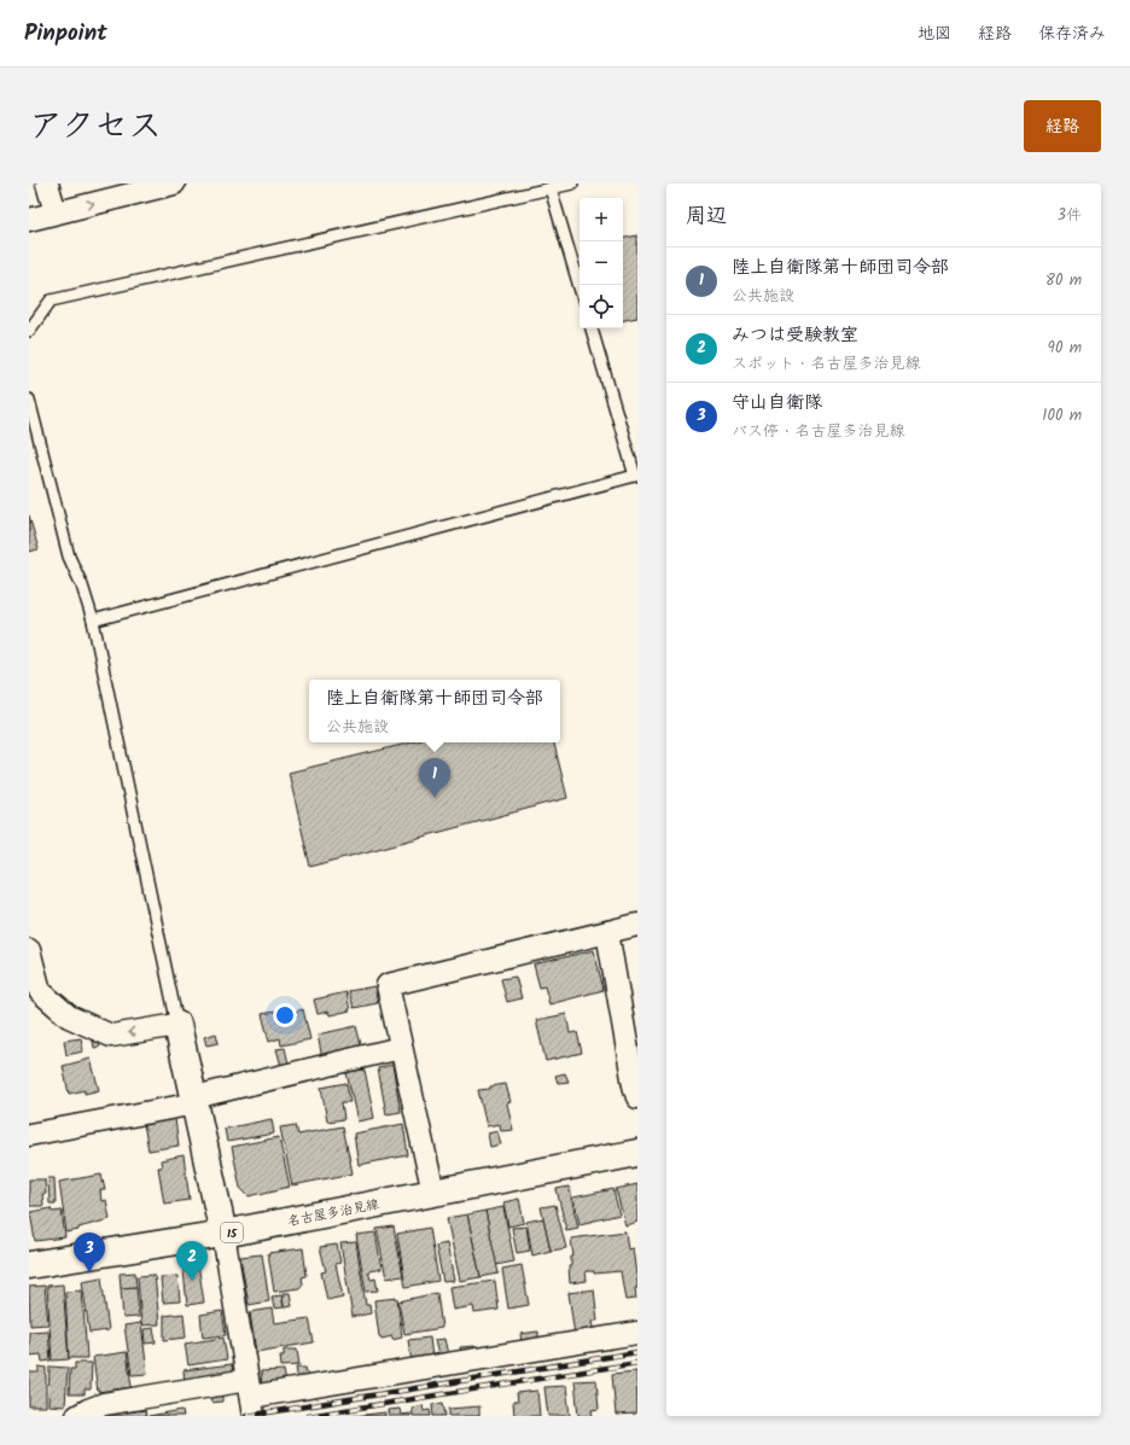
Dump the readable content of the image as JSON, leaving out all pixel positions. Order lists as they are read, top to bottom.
{
  "streets": {
    "main road": ["名古屋多治見線", "15"]
  },
  "page": {
    "header": "Pinpoint",
    "nav": ["地図", "経路", "保存済み"],
    "title": "アクセス",
    "buttons": "経路",
    "heading": ["周辺", "3件"],
    "map_buttons": ["+", "−"],
    "list": [
      {
        "mark": "1",
        "name": "陸上自衛隊第十師団司令部",
        "note": "公共施設",
        "value": "80 m"
      },
      {
        "mark": "2",
        "name": "みつは受験教室",
        "note": "スポット · 名古屋多治見線",
        "value": "90 m"
      },
      {
        "mark": "3",
        "name": "守山自衛隊",
        "note": "バス停 · 名古屋多治見線",
        "value": "100 m"
      }
    ],
    "popup": ["陸上自衛隊第十師団司令部", "公共施設"],
    "pins": ["1", "3", "2"]
  }
}
